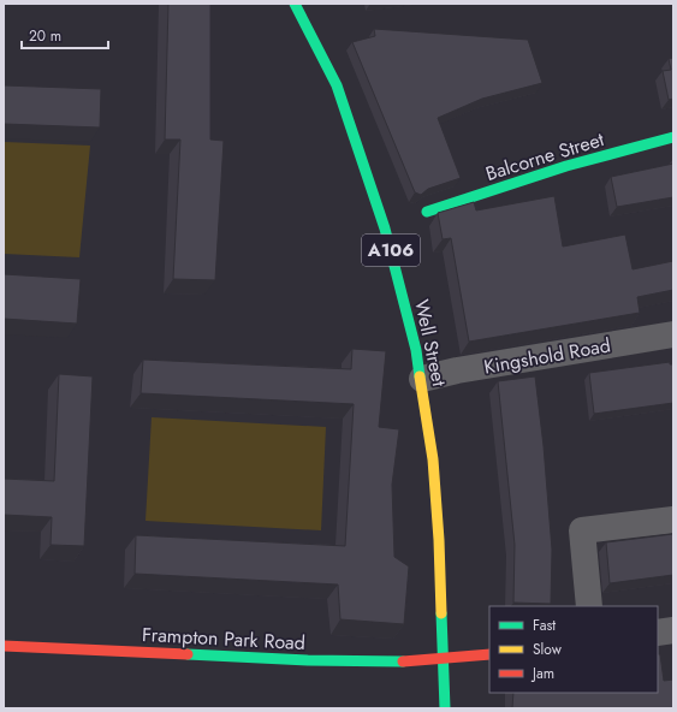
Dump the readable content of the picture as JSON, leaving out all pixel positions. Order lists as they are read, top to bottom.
{
  "streets": {
    "street": [
      "Balcorne Street",
      "A106",
      "Well Street",
      "Kingshold Road",
      "Frampton Park Road"
    ]
  },
  "crossings": [
    ["Well Street", "Kingshold Road"],
    ["Well Street", "Frampton Park Road"]
  ],
  "legend": ["Fast", "Slow", "Jam"],
  "scale_bar": "20 m"
}
